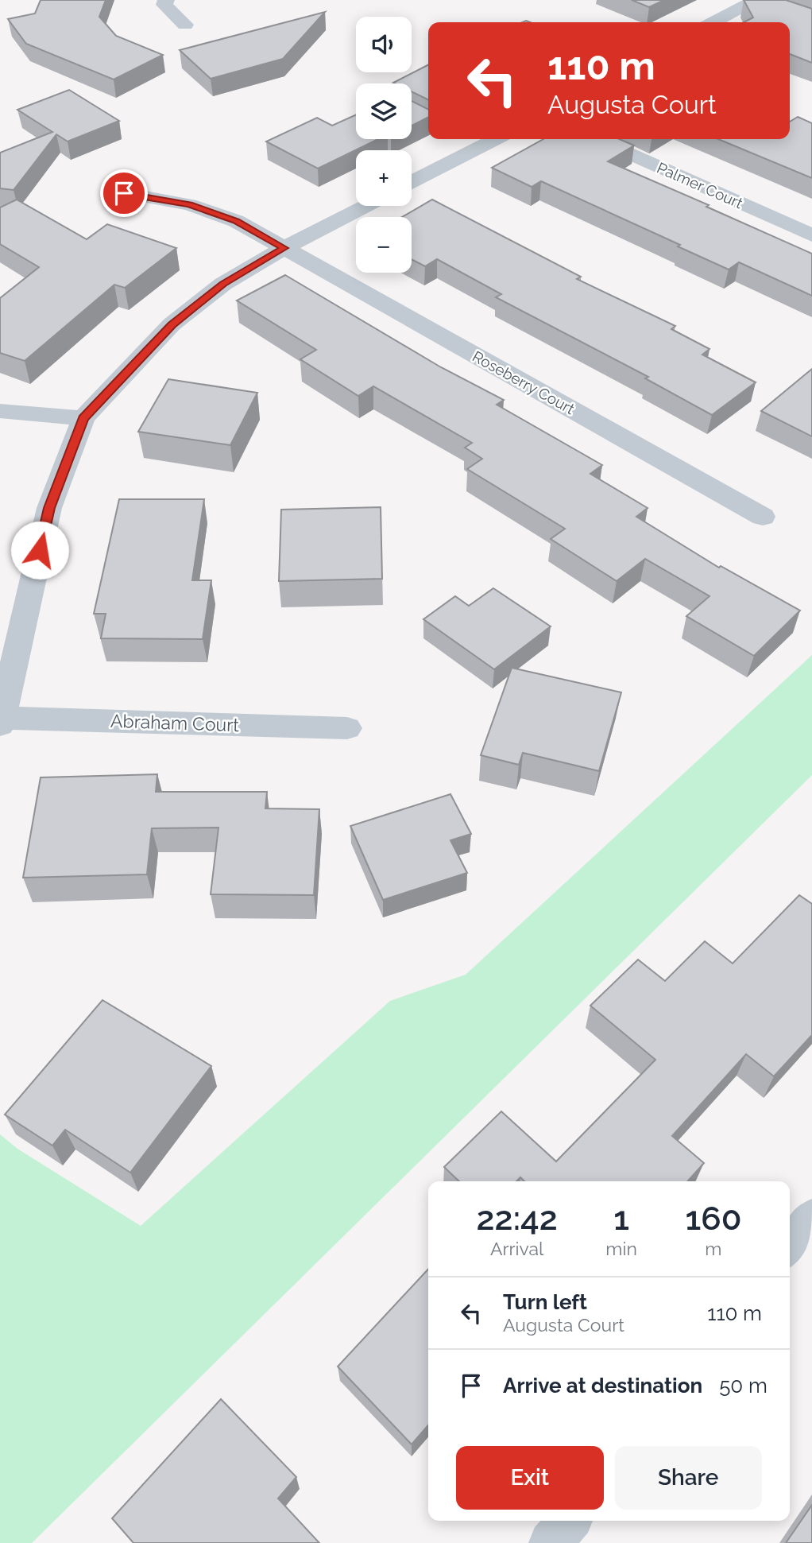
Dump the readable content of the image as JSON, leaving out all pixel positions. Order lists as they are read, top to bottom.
{
  "streets": {
    "street": ["Palmer Court", "Roseberry Court", "Abraham Court"]
  },
  "page": {
    "map_buttons": ["+", "−"],
    "turn": ["110 m", "Augusta Court"],
    "eta": [
      "22:42",
      "Arrival",
      "1",
      "min",
      "160",
      "m"
    ],
    "list": [
      {
        "name": "Turn left",
        "note": "Augusta Court",
        "value": "110 m"
      },
      {
        "name": "Arrive at destination",
        "value": "50 m"
      }
    ],
    "buttons": ["Exit", "Share"]
  }
}
